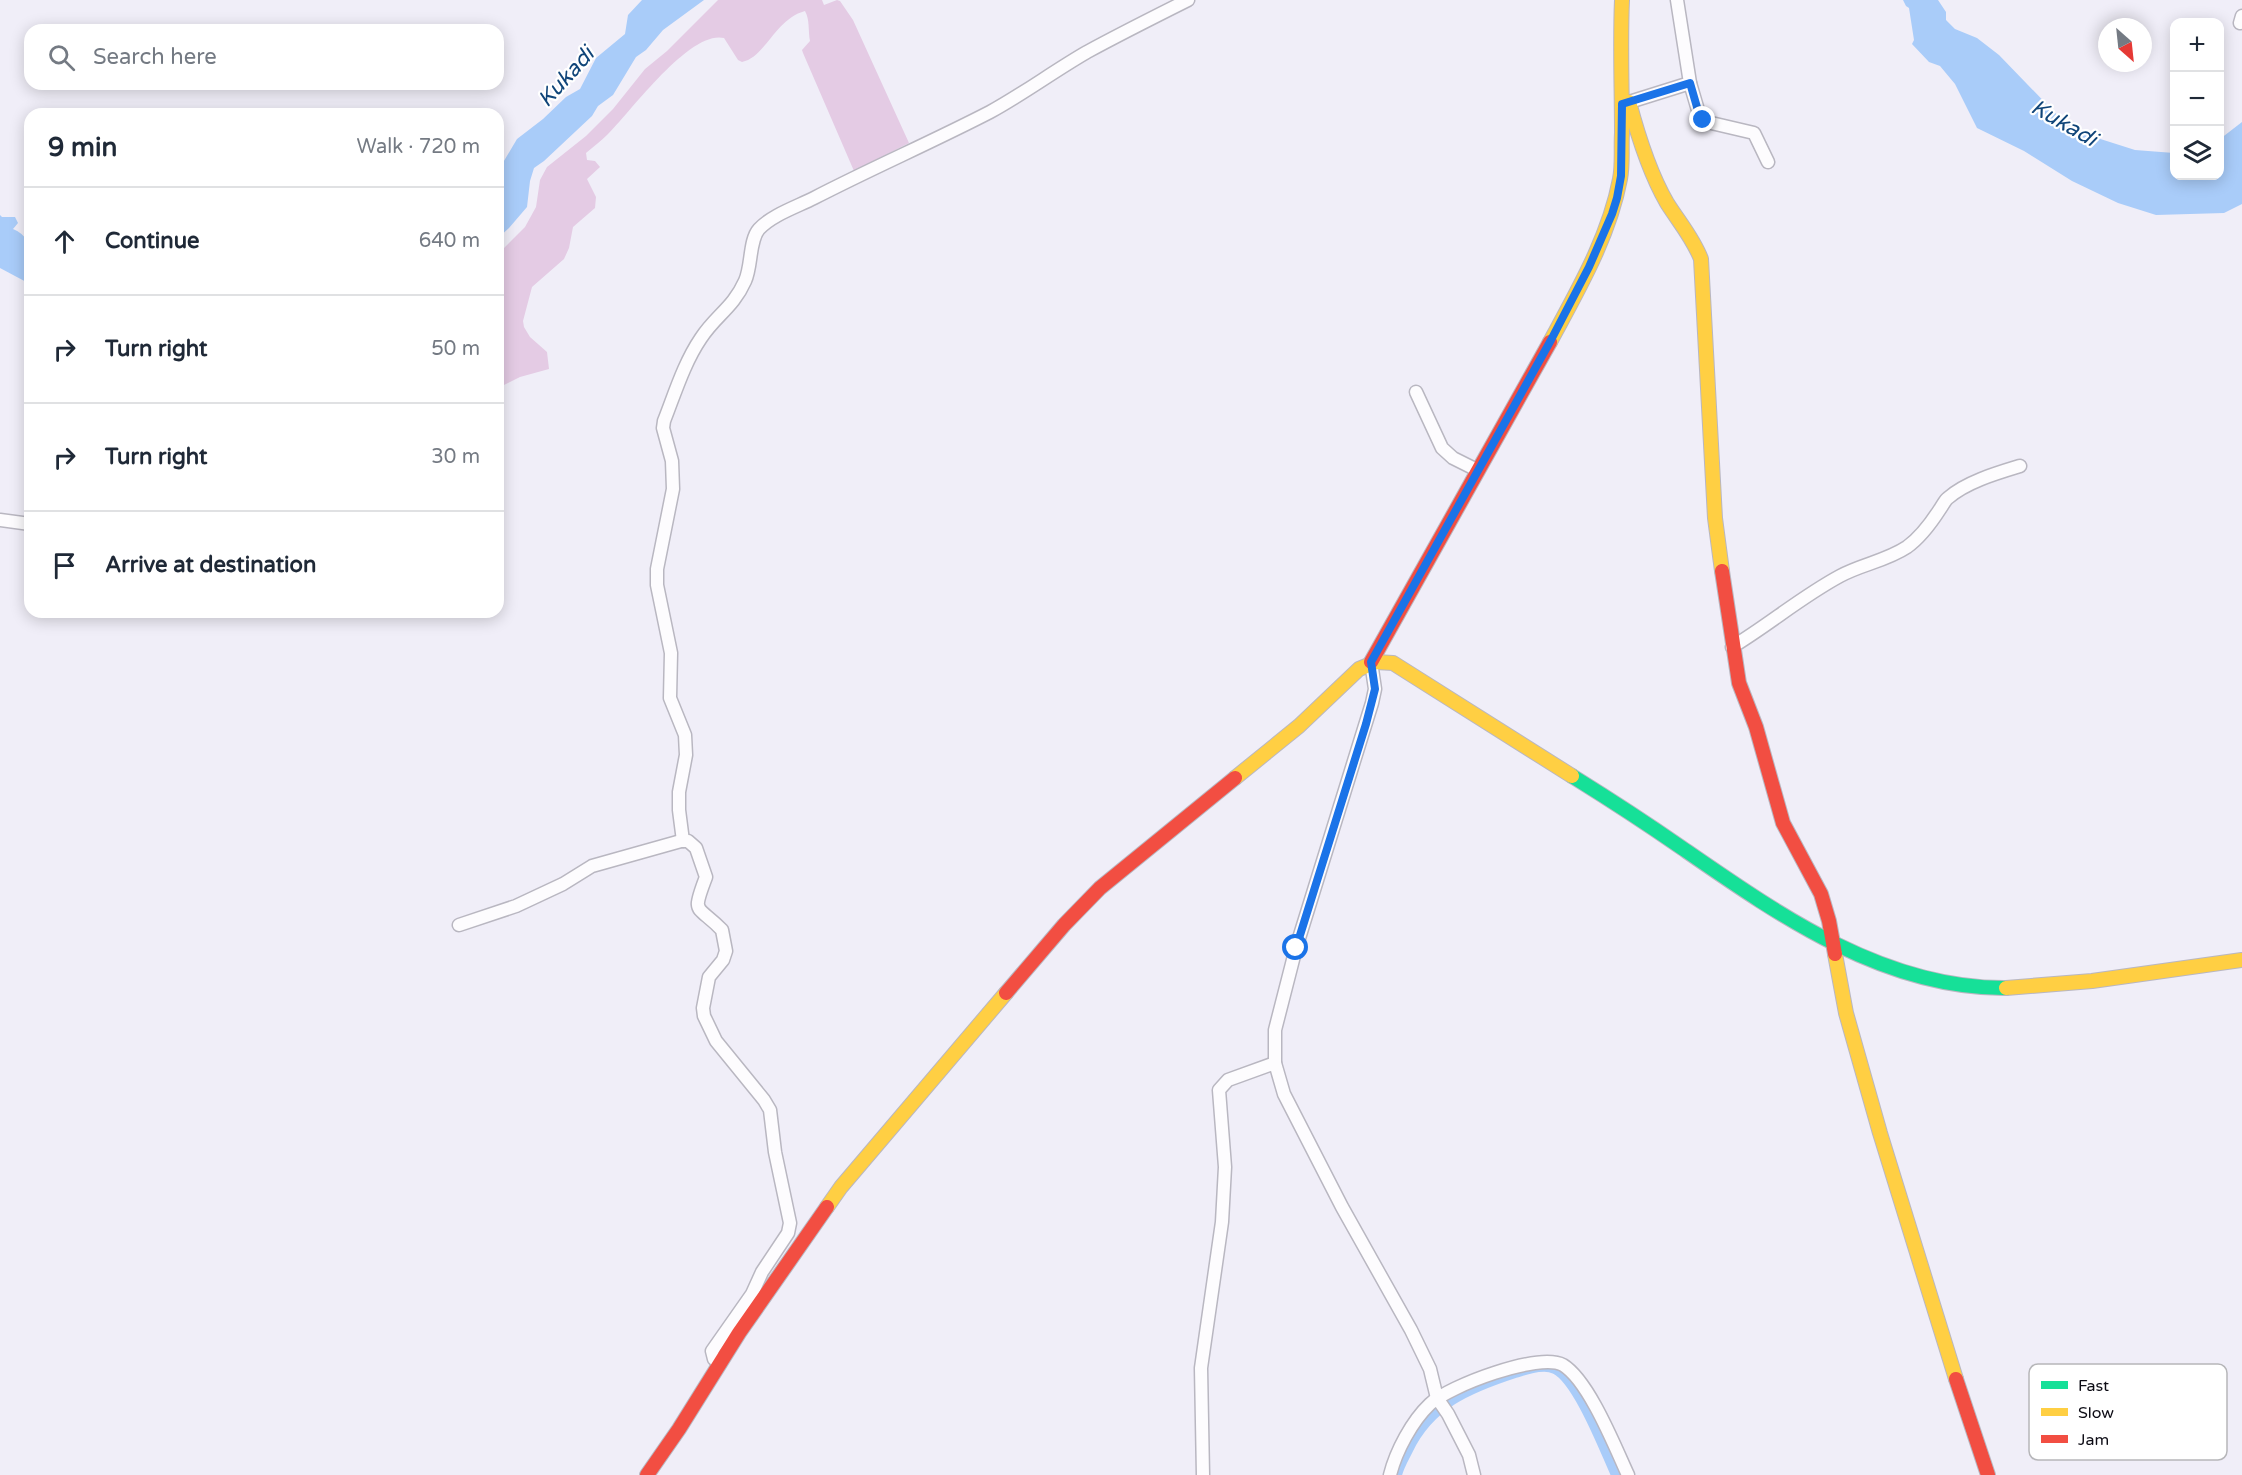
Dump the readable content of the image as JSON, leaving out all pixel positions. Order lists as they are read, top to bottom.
{
  "water": ["Kukadi"],
  "legend": ["Fast", "Slow", "Jam"],
  "north": "bottom right",
  "page": {
    "map_buttons": ["+", "−"],
    "search": "Search here",
    "heading": ["9 min", "Walk · 720 m"],
    "list": [
      ["Continue", "640 m"],
      ["Turn right", "50 m"],
      ["Turn right", "30 m"],
      "Arrive at destination"
    ]
  }
}
